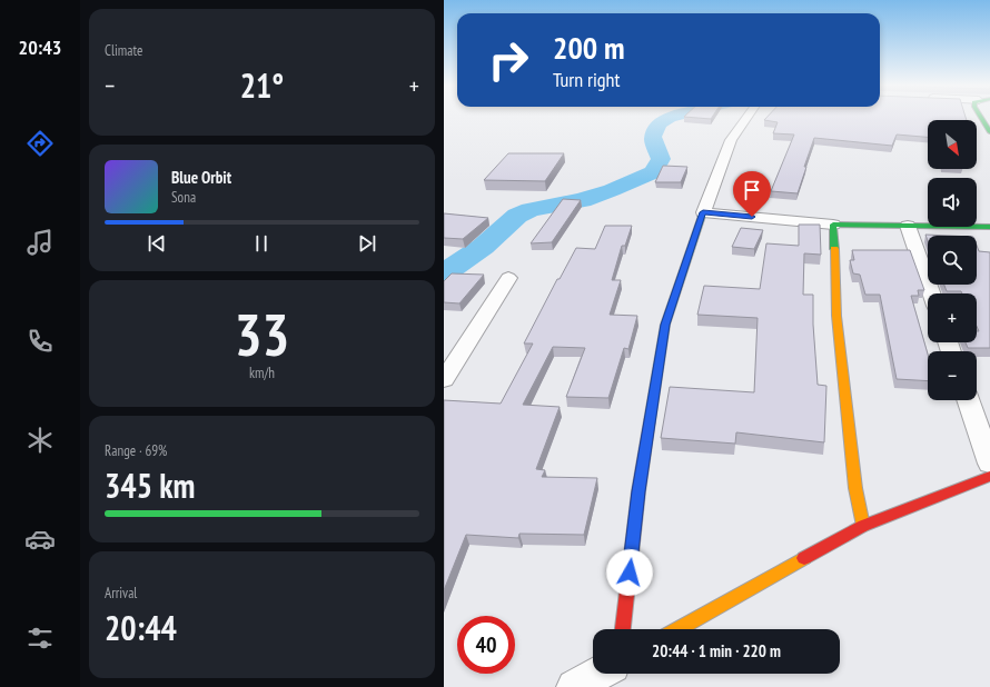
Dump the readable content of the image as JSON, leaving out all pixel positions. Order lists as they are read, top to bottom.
{
  "north": "bottom right",
  "page": {
    "tabs": "20:43",
    "tile": [
      "Climate",
      ["33", "km/h"],
      ["Range · 69%", "345 km"],
      ["Arrival", "20:44"]
    ],
    "turn": ["200 m", "Turn right"],
    "heat": ["−", "21°", "+"],
    "map_buttons": ["+", "−"],
    "song": ["Blue Orbit", "Sona"],
    "limit": "40",
    "trip": "20:44 · 1 min · 220 m"
  }
}
